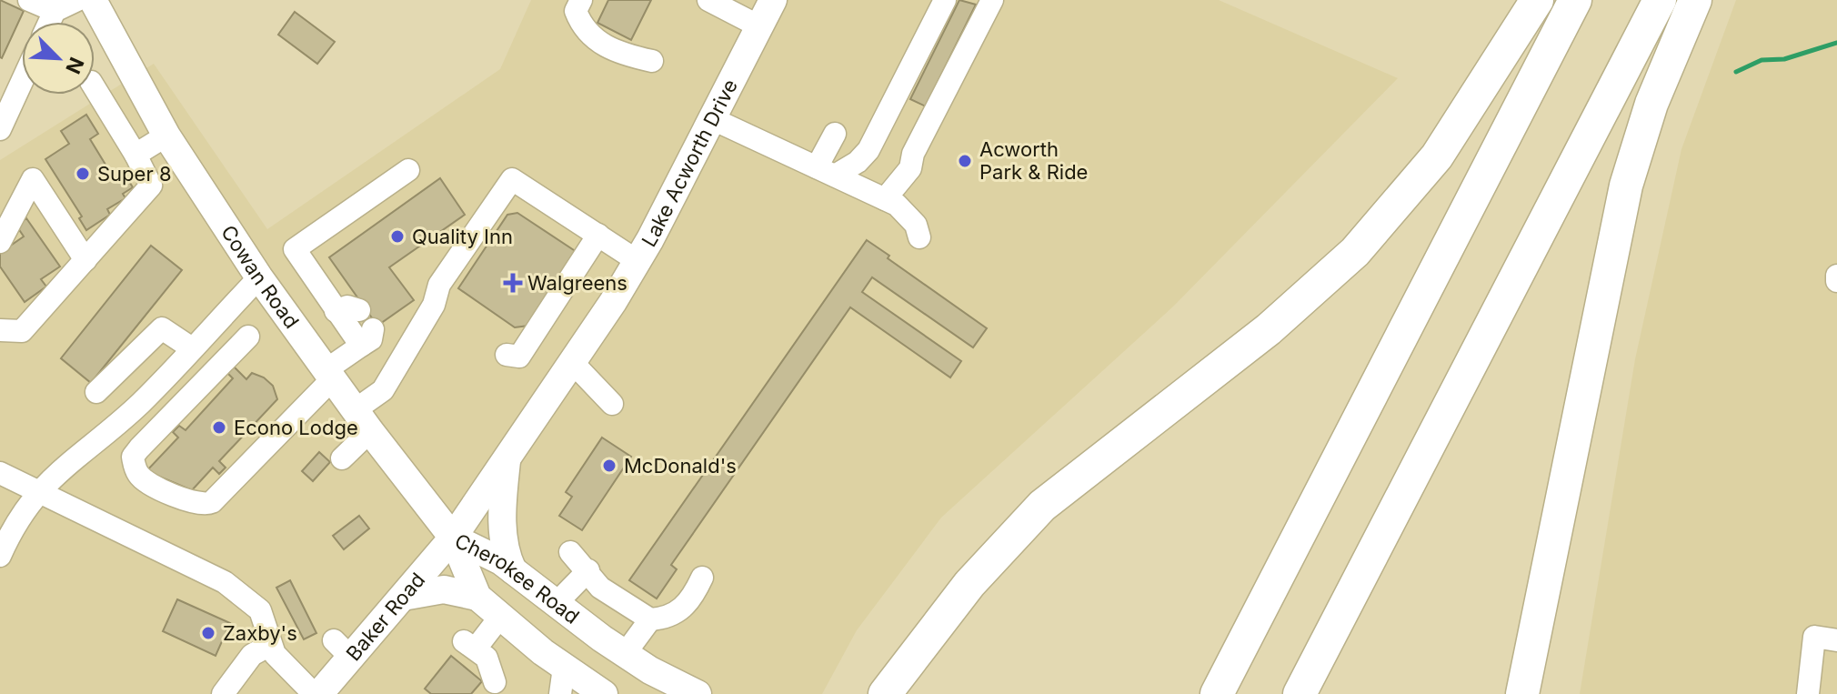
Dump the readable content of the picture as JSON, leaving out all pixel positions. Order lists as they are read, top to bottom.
{
  "streets": {
    "main road": [
      "Lake Acworth Drive",
      "Cowan Road",
      "Cherokee Road",
      "Baker Road"
    ]
  },
  "crossings": [
    ["Lake Acworth Drive", "Cowan Road"],
    ["Lake Acworth Drive", "Cherokee Road"],
    ["Lake Acworth Drive", "Baker Road"],
    ["Cowan Road", "Cherokee Road"],
    ["Cowan Road", "Baker Road"],
    ["Cherokee Road", "Baker Road"]
  ],
  "places": {
    "other": [
      "Acworth Park & Ride",
      "Super 8",
      "Quality Inn",
      "Econo Lodge",
      "McDonald's",
      "Zaxby's"
    ],
    "health": ["Walgreens"]
  },
  "north": "bottom right"
}
